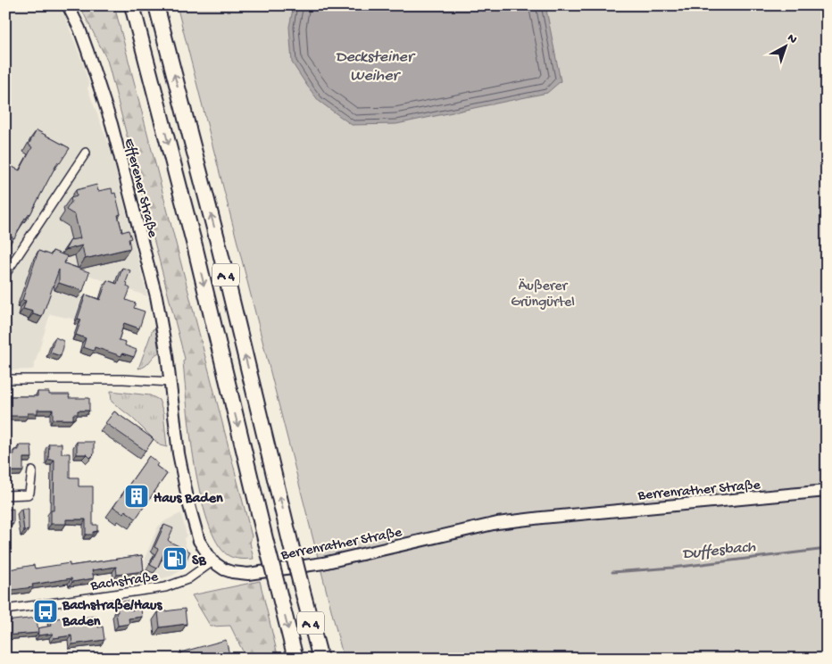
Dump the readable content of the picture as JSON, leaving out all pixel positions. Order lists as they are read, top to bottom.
{
  "streets": {
    "highway": ["A 4"],
    "street": ["Efferener Straße", "Berrenrather Straße", "Bachstraße"]
  },
  "crossings": [
    ["Efferener Straße", "Berrenrather Straße"],
    ["Berrenrather Straße", "Bachstraße"]
  ],
  "water": ["Decksteiner Weiher", "Duffesbach"],
  "parks": ["Äußerer Grüngürtel"],
  "places": {
    "building": ["Haus Baden"],
    "fuel station": ["SB"],
    "bus stop": ["Bachstraße/Haus Baden"]
  },
  "north": "top right"
}
